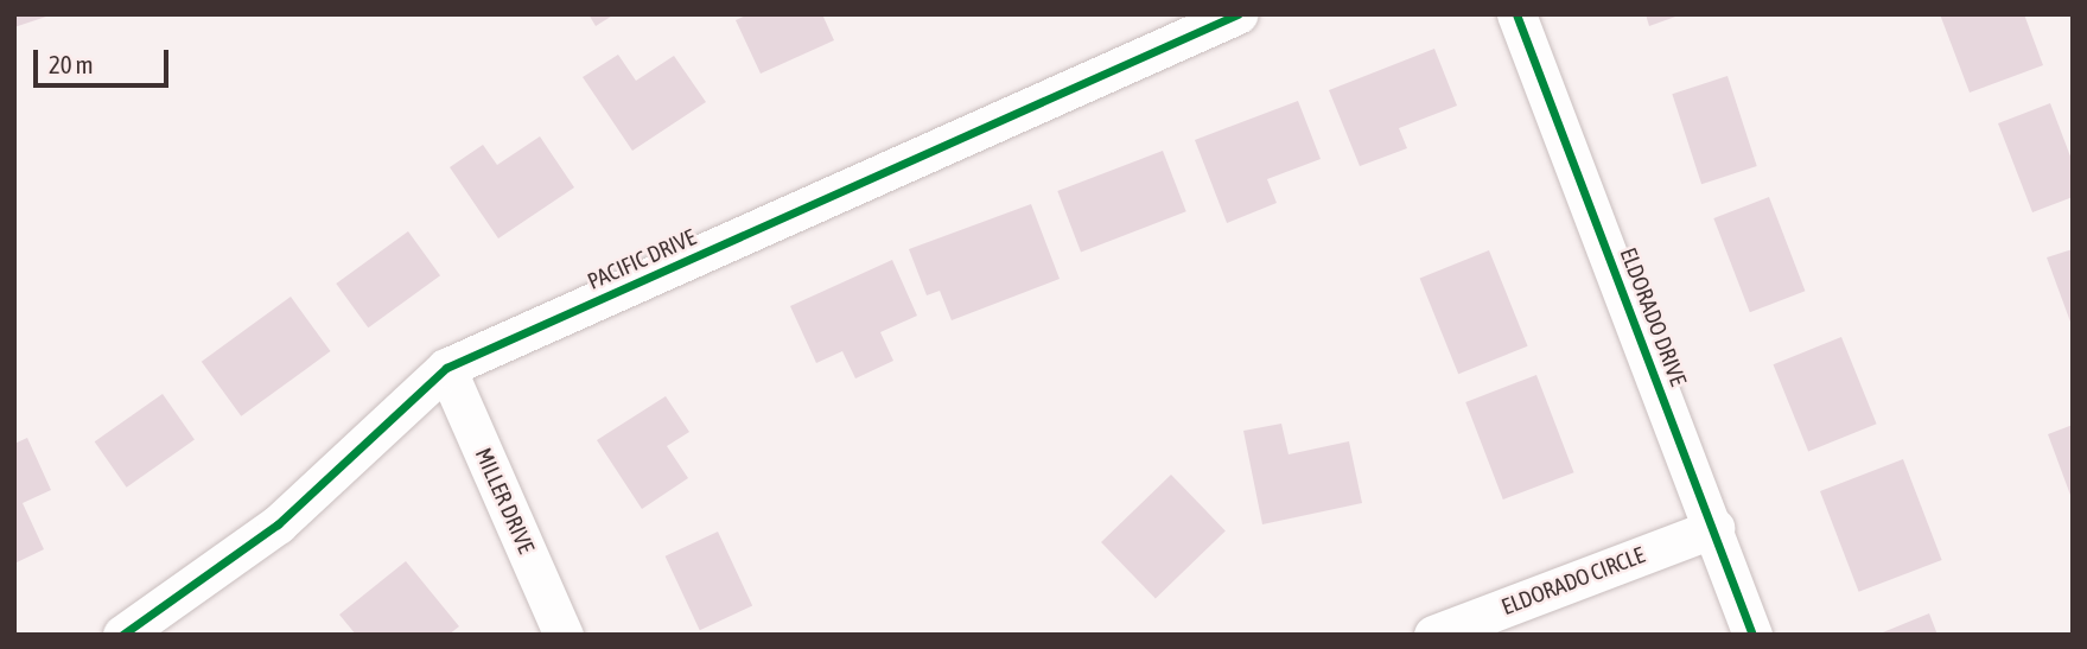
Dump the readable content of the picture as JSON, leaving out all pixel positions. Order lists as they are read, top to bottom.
{
  "streets": {
    "street": [
      "PACIFIC DRIVE",
      "ELDORADO DRIVE",
      "MILLER DRIVE",
      "ELDORADO CIRCLE"
    ]
  },
  "crossings": [
    ["PACIFIC DRIVE", "MILLER DRIVE"],
    ["ELDORADO DRIVE", "ELDORADO CIRCLE"]
  ],
  "scale_bar": "20 m"
}
